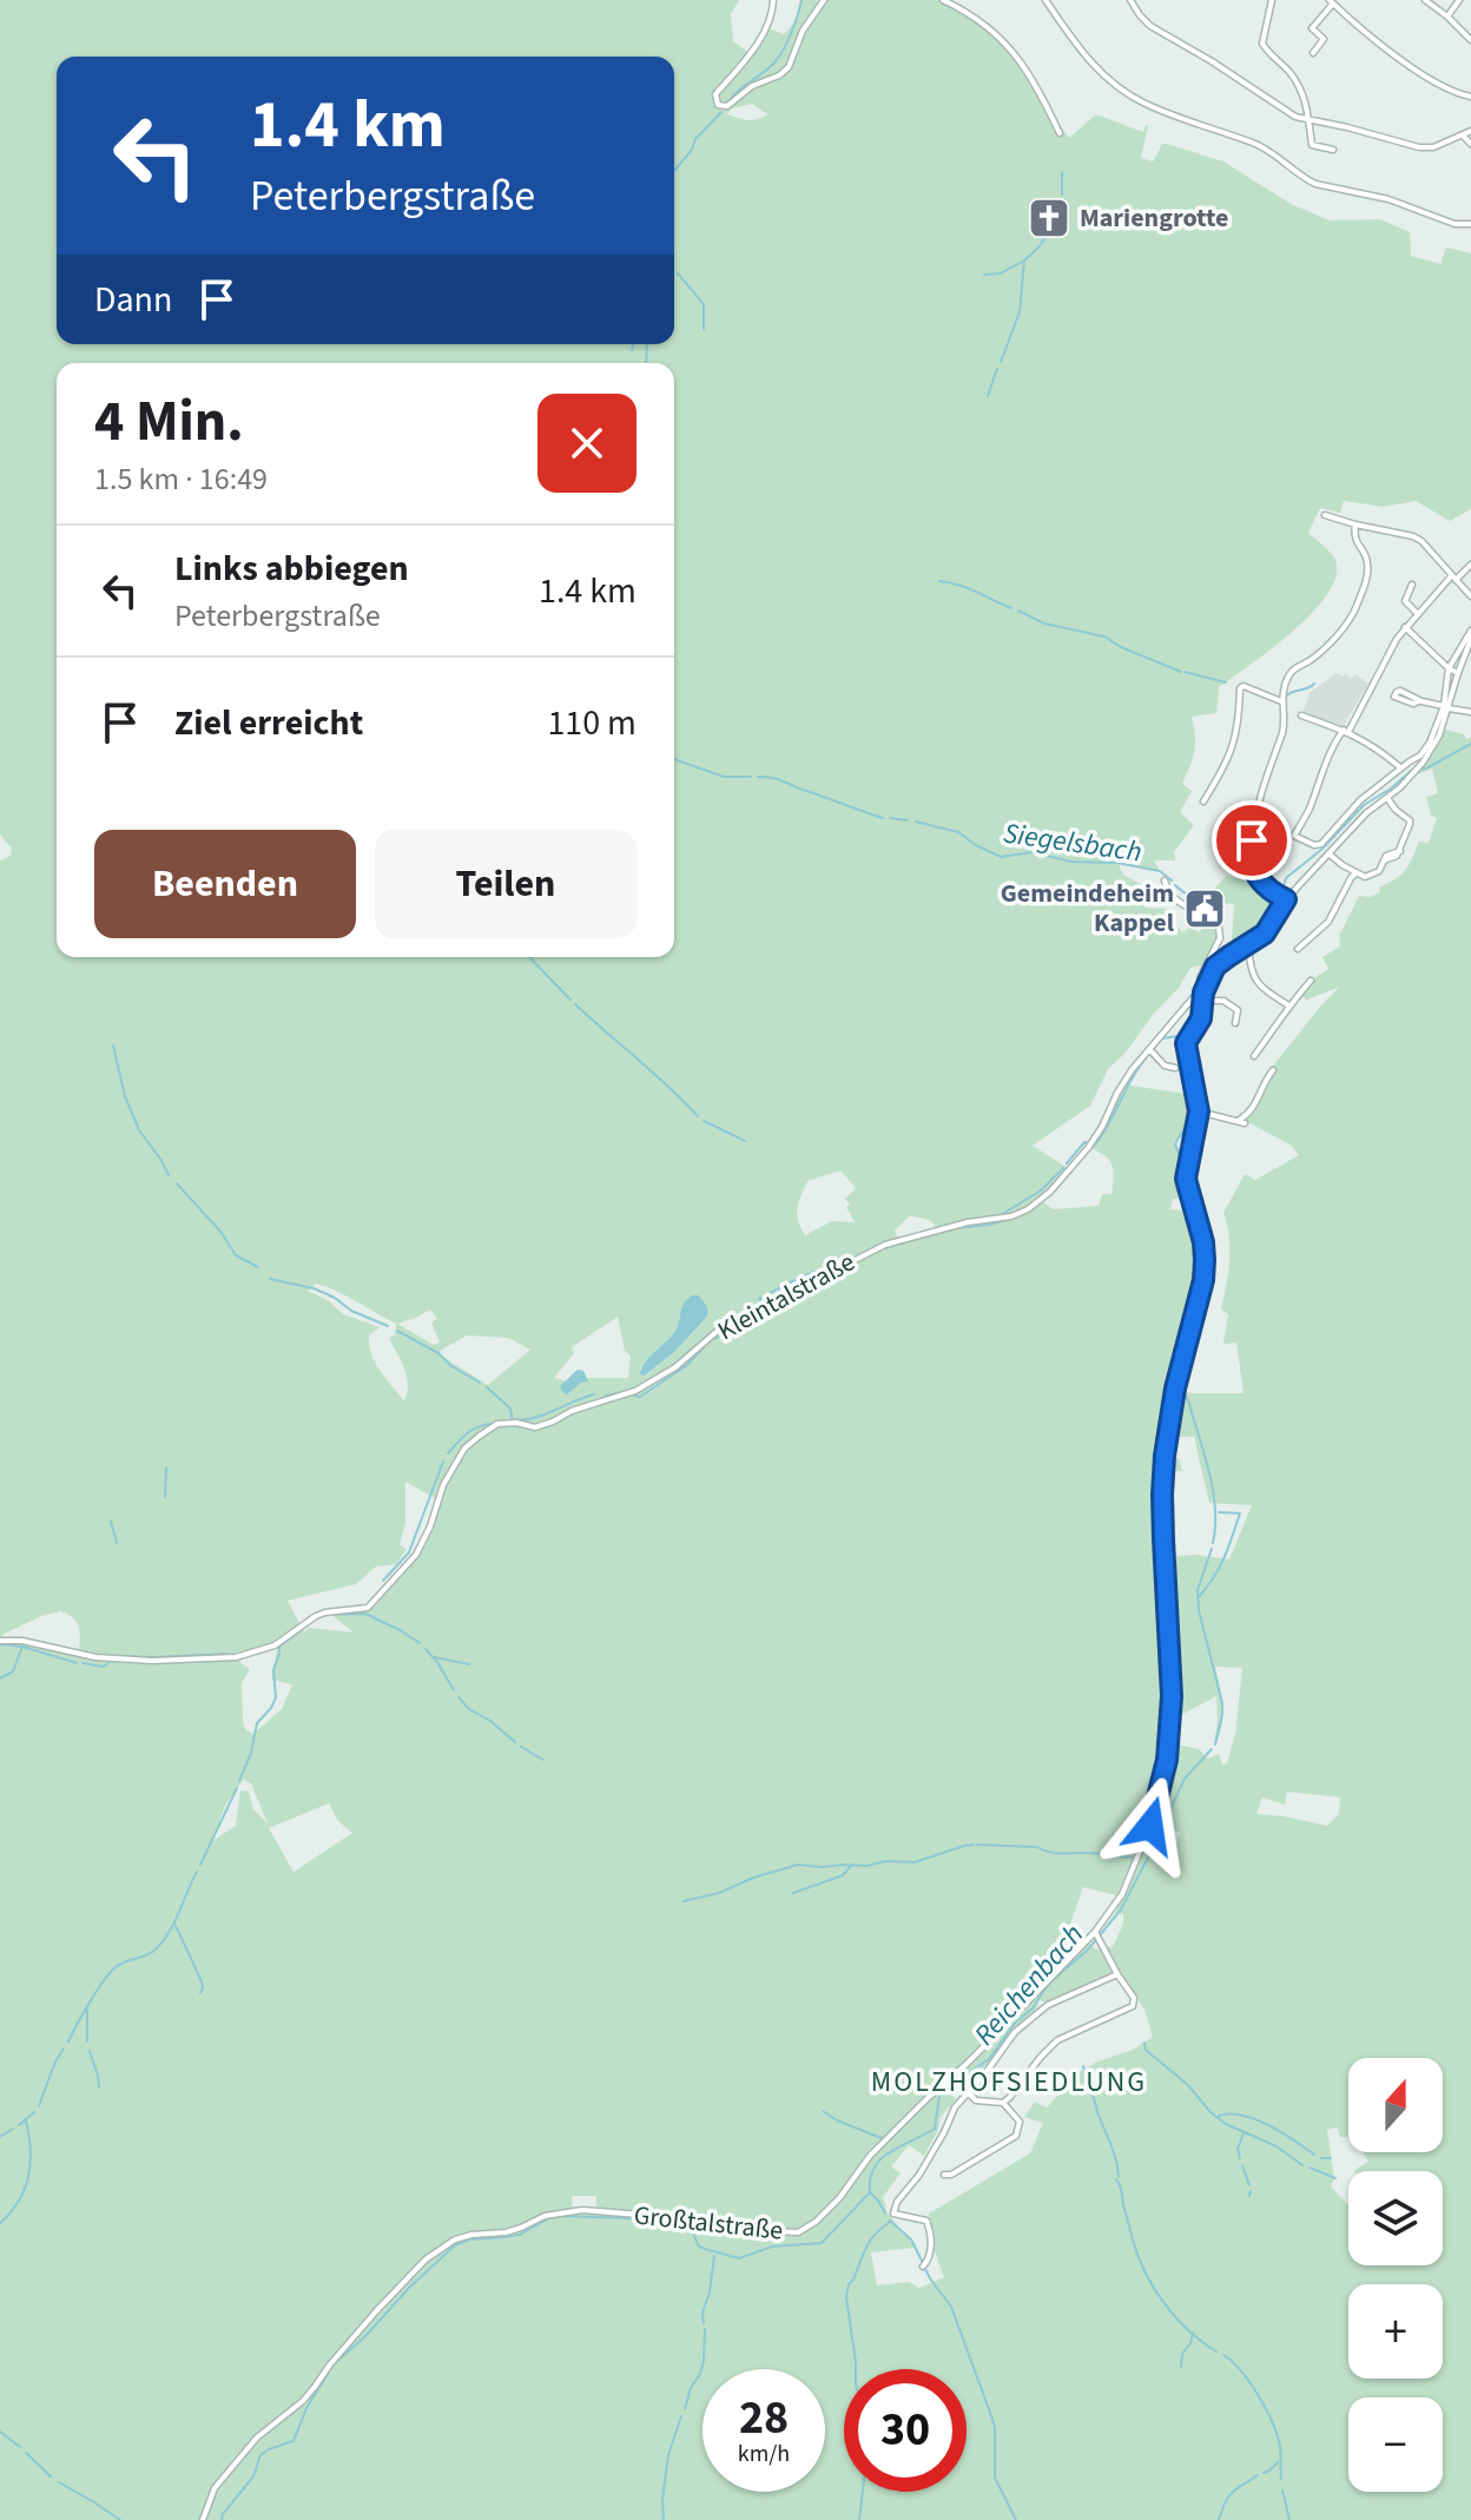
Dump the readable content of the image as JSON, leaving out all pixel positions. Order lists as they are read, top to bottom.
{
  "streets": {
    "street": ["Kleintalstraße", "Großtalstraße"]
  },
  "crossings": [
    ["Kleintalstraße", "Großtalstraße"]
  ],
  "districts": ["MOLZHOFSIEDLUNG"],
  "water": ["Siegelsbach", "Reichenbach"],
  "places": {
    "church": ["Mariengrotte"],
    "public building": ["Gemeindeheim Kappel"]
  },
  "north": "top",
  "page": {
    "turn": ["1.4 km", "Peterbergstraße"],
    "then": "Dann",
    "heading": ["4 Min.", "1.5 km · 16:49"],
    "list": [
      {
        "name": "Links abbiegen",
        "note": "Peterbergstraße",
        "value": "1.4 km"
      },
      {
        "name": "Ziel erreicht",
        "value": "110 m"
      }
    ],
    "buttons": ["Beenden", "Teilen"],
    "map_buttons": ["+", "−"],
    "speed": "28 km/h",
    "limit": "30"
  }
}
